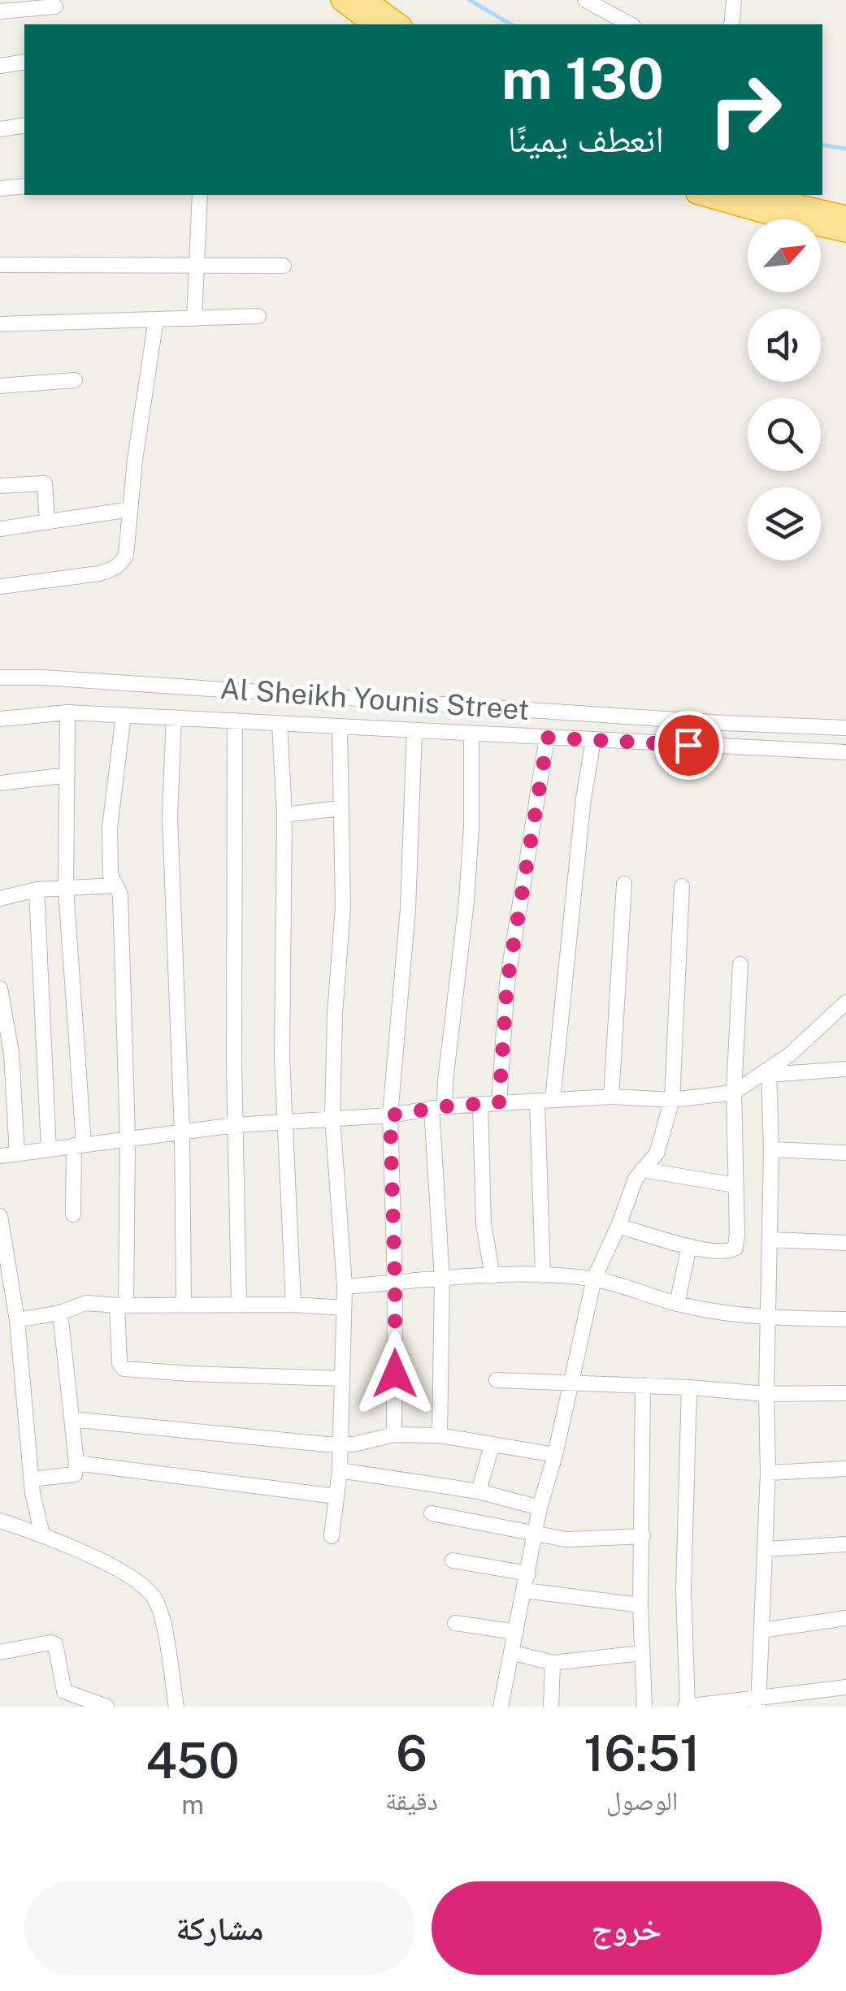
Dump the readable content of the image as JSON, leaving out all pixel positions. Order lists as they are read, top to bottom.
{
  "streets": {
    "street": ["Al Sheikh Younis Street"]
  },
  "north": "top right",
  "page": {
    "turn": ["130 m", "انعطف يمينًا"],
    "eta": [
      "16:51",
      "الوصول",
      "6",
      "دقيقة",
      "450",
      "m"
    ],
    "buttons": ["خروج", "مشاركة"]
  }
}
